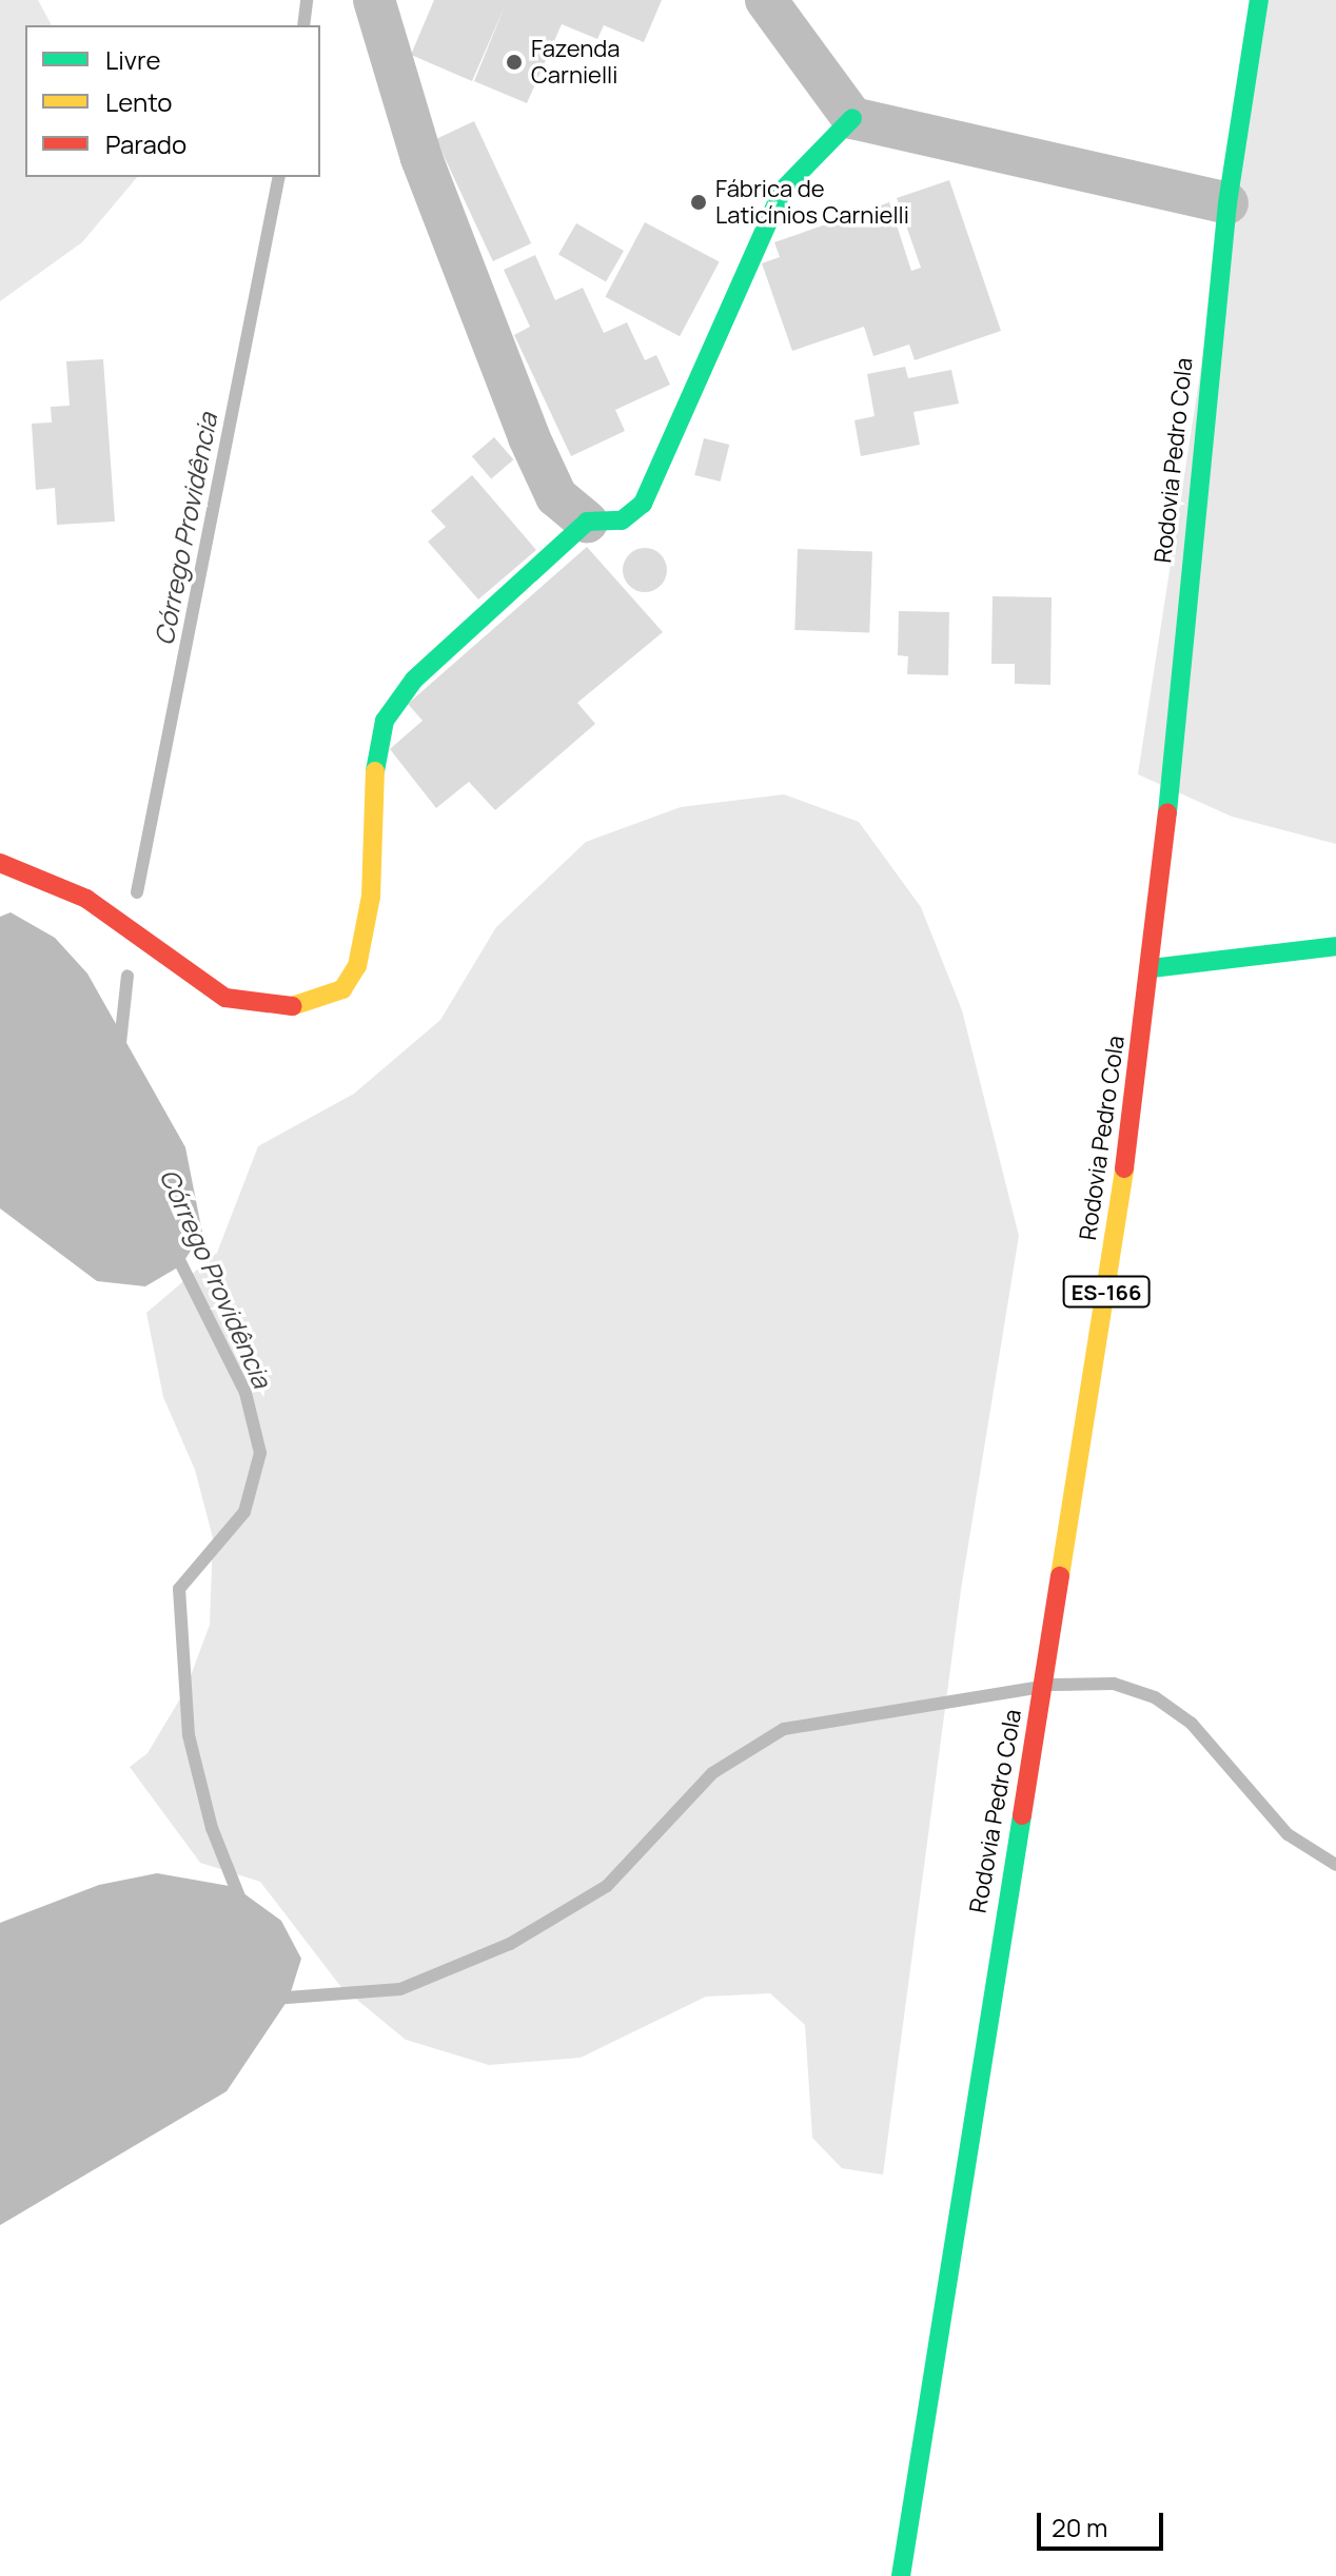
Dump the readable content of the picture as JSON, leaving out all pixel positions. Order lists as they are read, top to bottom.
{
  "streets": {
    "main road": ["Rodovia Pedro Cola", "ES-166"]
  },
  "water": ["Córrego Providência"],
  "places": ["Fazenda Carnielli", "Fábrica de Laticínios Carnielli"],
  "legend": ["Livre", "Lento", "Parado"],
  "scale_bar": "20 m"
}
